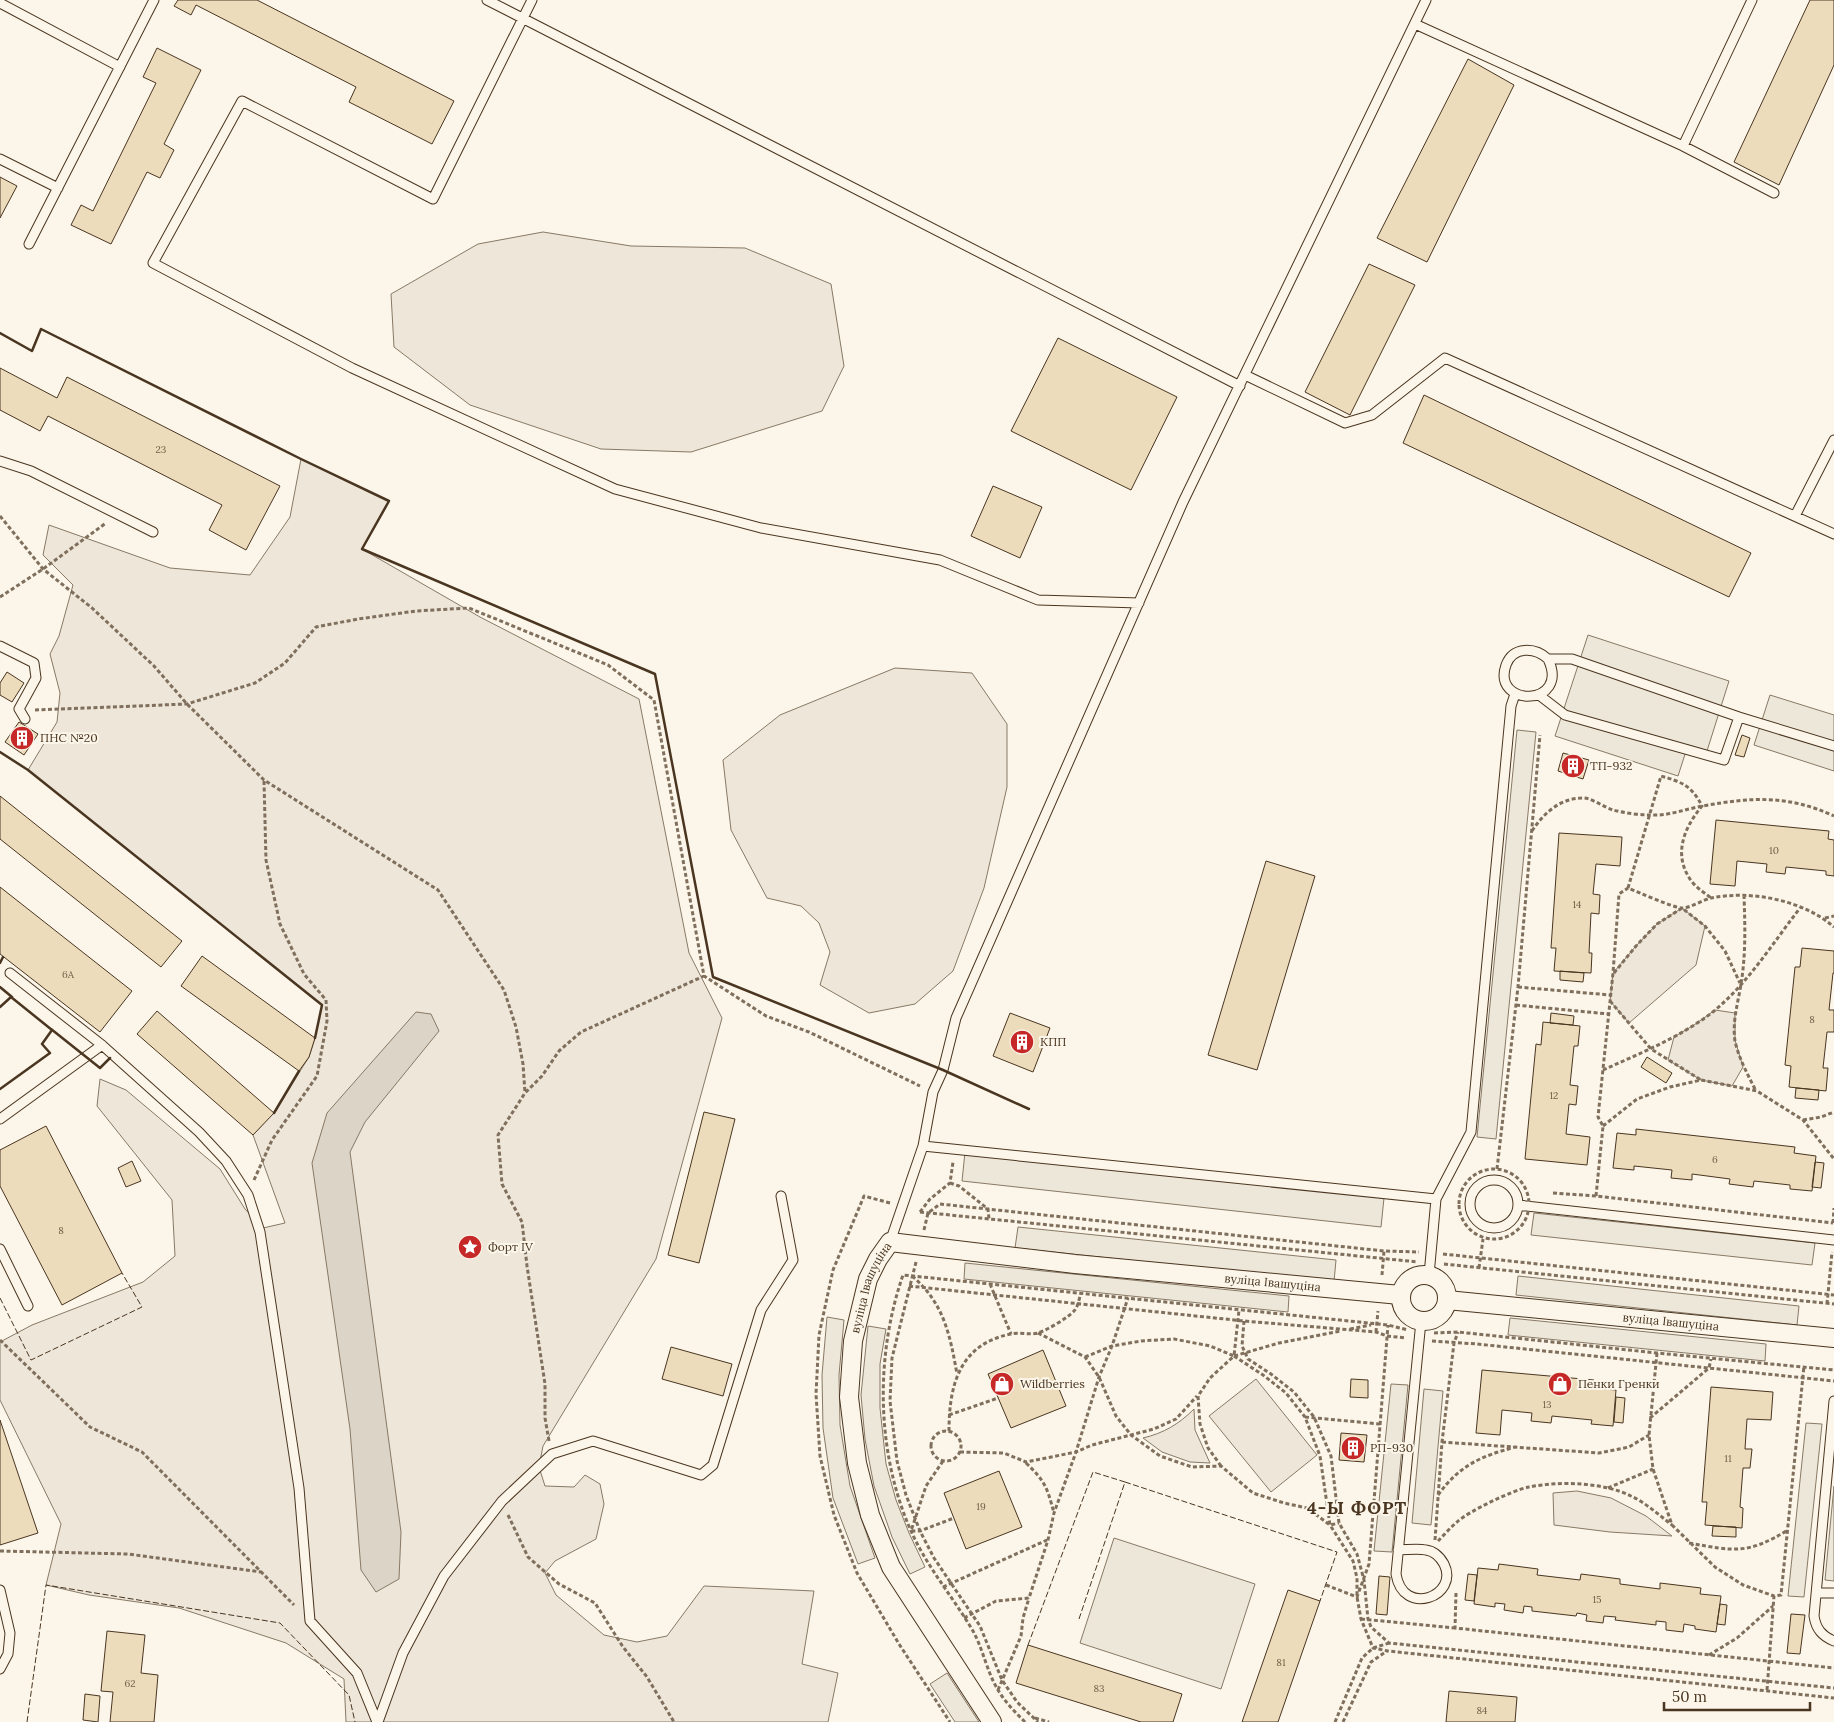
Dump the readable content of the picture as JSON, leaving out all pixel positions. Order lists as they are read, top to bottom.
{
  "streets": {
    "street": ["вуліца Івашуціна"]
  },
  "districts": ["4-Ы ФОРТ"],
  "places": {
    "building": [
      "ПНС №20",
      "ТП-932",
      "КПП",
      "РП-930"
    ],
    "place": ["Форт IV"],
    "shop": ["Wildberries", "Пенки Гренки"]
  },
  "house_numbers": [
    "23",
    "10",
    "14",
    "6А",
    "8",
    "12",
    "6",
    "8",
    "13",
    "11",
    "19",
    "15",
    "81",
    "62",
    "83",
    "84"
  ],
  "scale_bar": "50 m"
}
